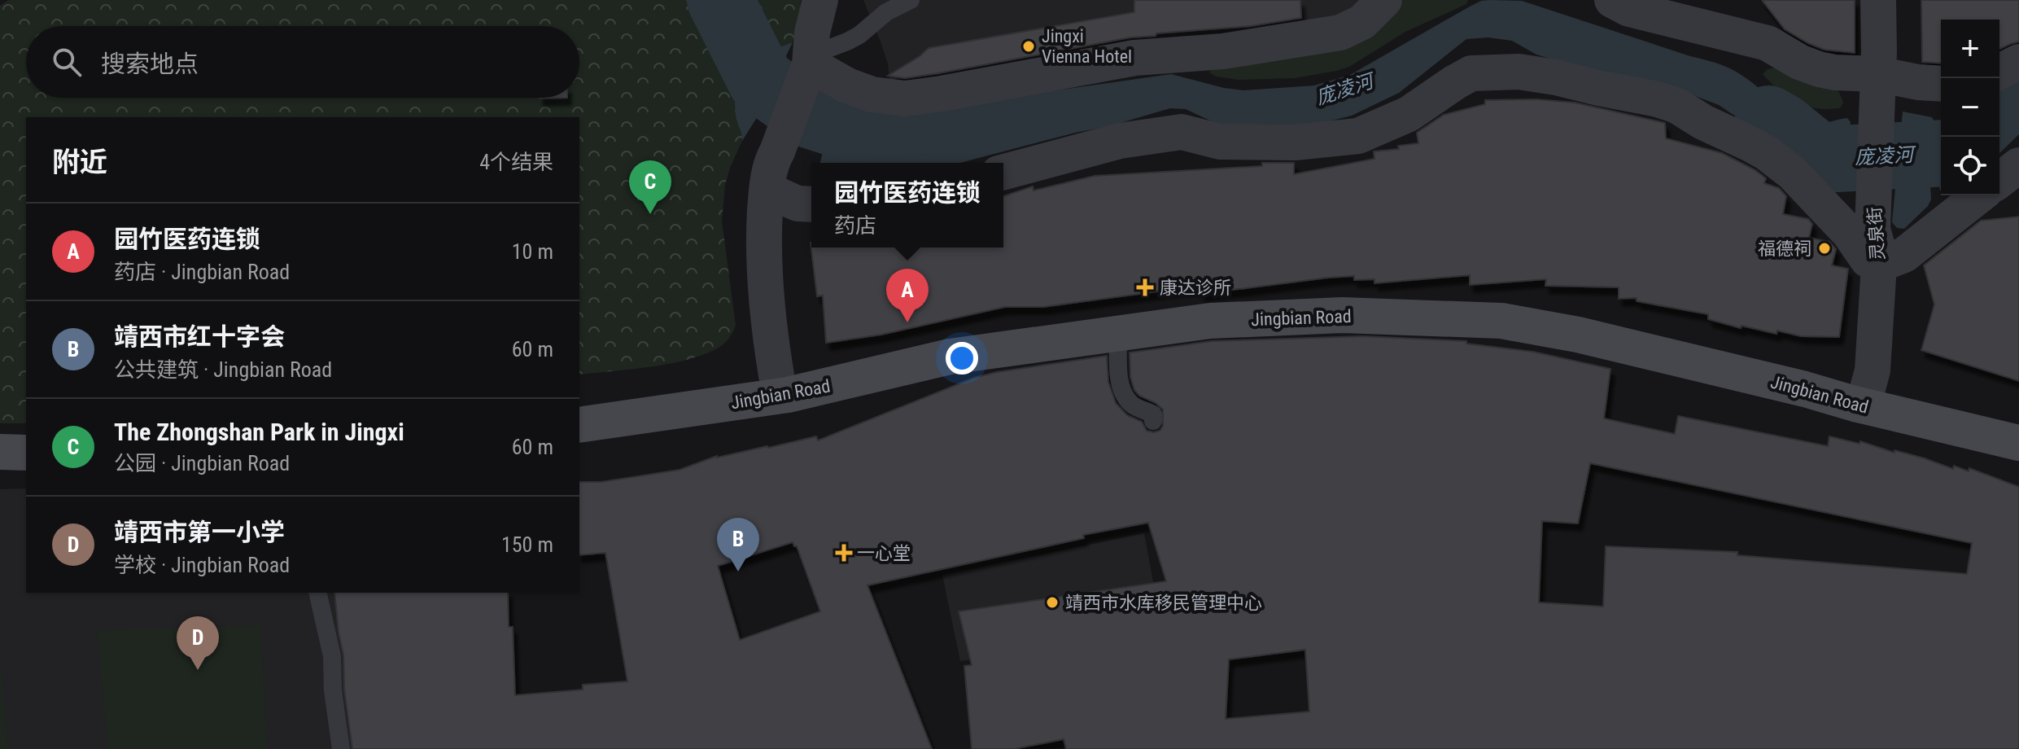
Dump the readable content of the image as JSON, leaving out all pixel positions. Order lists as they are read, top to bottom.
{
  "streets": {
    "main road": ["Jingbian Road"],
    "street": ["灵泉街"]
  },
  "crossings": [
    ["灵泉街", "Jingbian Road"]
  ],
  "water": ["庞凌河"],
  "places": {
    "other": ["Jingxi Vienna Hotel", "福德祠", "靖西市水库移民管理中心"],
    "health": ["康达诊所", "一心堂"]
  },
  "page": {
    "map_buttons": ["+", "−"],
    "search": "搜索地点",
    "heading": ["附近", "4个结果"],
    "pins": [
      "C",
      "A",
      "B",
      "D"
    ],
    "popup": ["园竹医药连锁", "药店"],
    "list": [
      {
        "mark": "A",
        "name": "园竹医药连锁",
        "note": "药店 · Jingbian Road",
        "value": "10 m"
      },
      {
        "mark": "B",
        "name": "靖西市红十字会",
        "note": "公共建筑 · Jingbian Road",
        "value": "60 m"
      },
      {
        "mark": "C",
        "name": "The Zhongshan Park in Jingxi",
        "note": "公园 · Jingbian Road",
        "value": "60 m"
      },
      {
        "mark": "D",
        "name": "靖西市第一小学",
        "note": "学校 · Jingbian Road",
        "value": "150 m"
      }
    ]
  }
}
